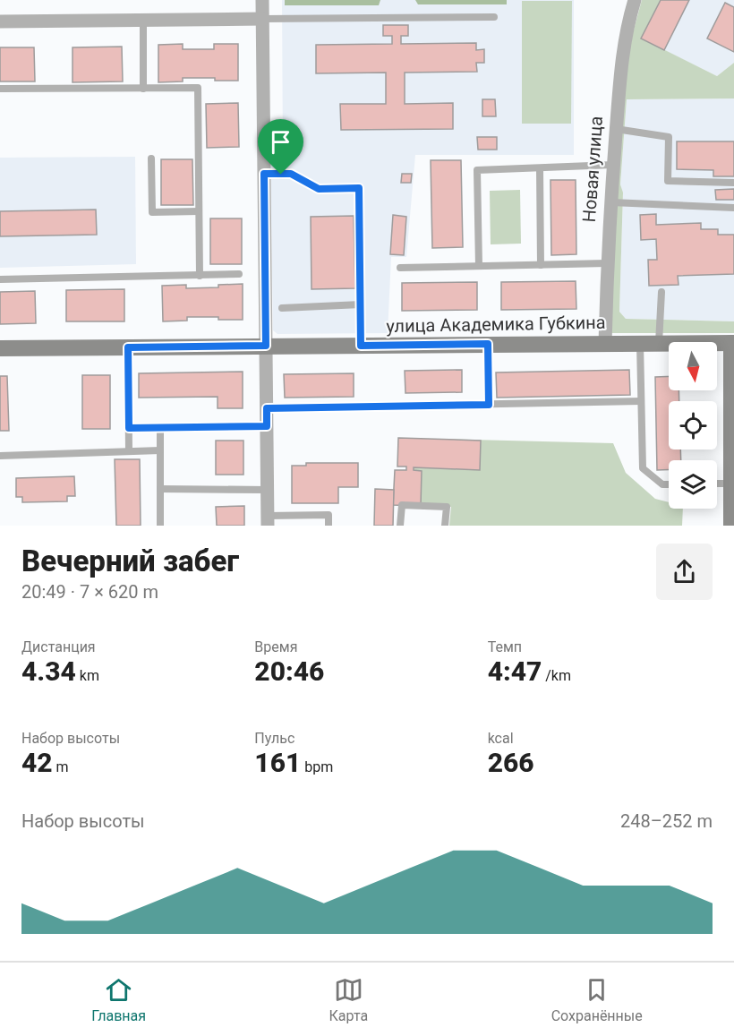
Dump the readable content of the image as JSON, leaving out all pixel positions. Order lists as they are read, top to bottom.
{
  "streets": {
    "street": ["Новая улица", "улица Академика Губкина"]
  },
  "crossings": [
    ["Новая улица", "улица Академика Губкина"]
  ],
  "north": "bottom",
  "page": {
    "heading": ["Вечерний забег", "20:49 · 7 × 620 m"],
    "stats": [
      ["Дистанция", "4.34 km"],
      ["Время", "20:46"],
      ["Темп", "4:47 /km"],
      ["Набор высоты", "42 m"],
      ["Пульс", "161 bpm"],
      ["kcal", "266"]
    ],
    "chart": ["Набор высоты", "248–252 m"],
    "tabs": ["Главная", "Карта", "Сохранённые"]
  }
}
